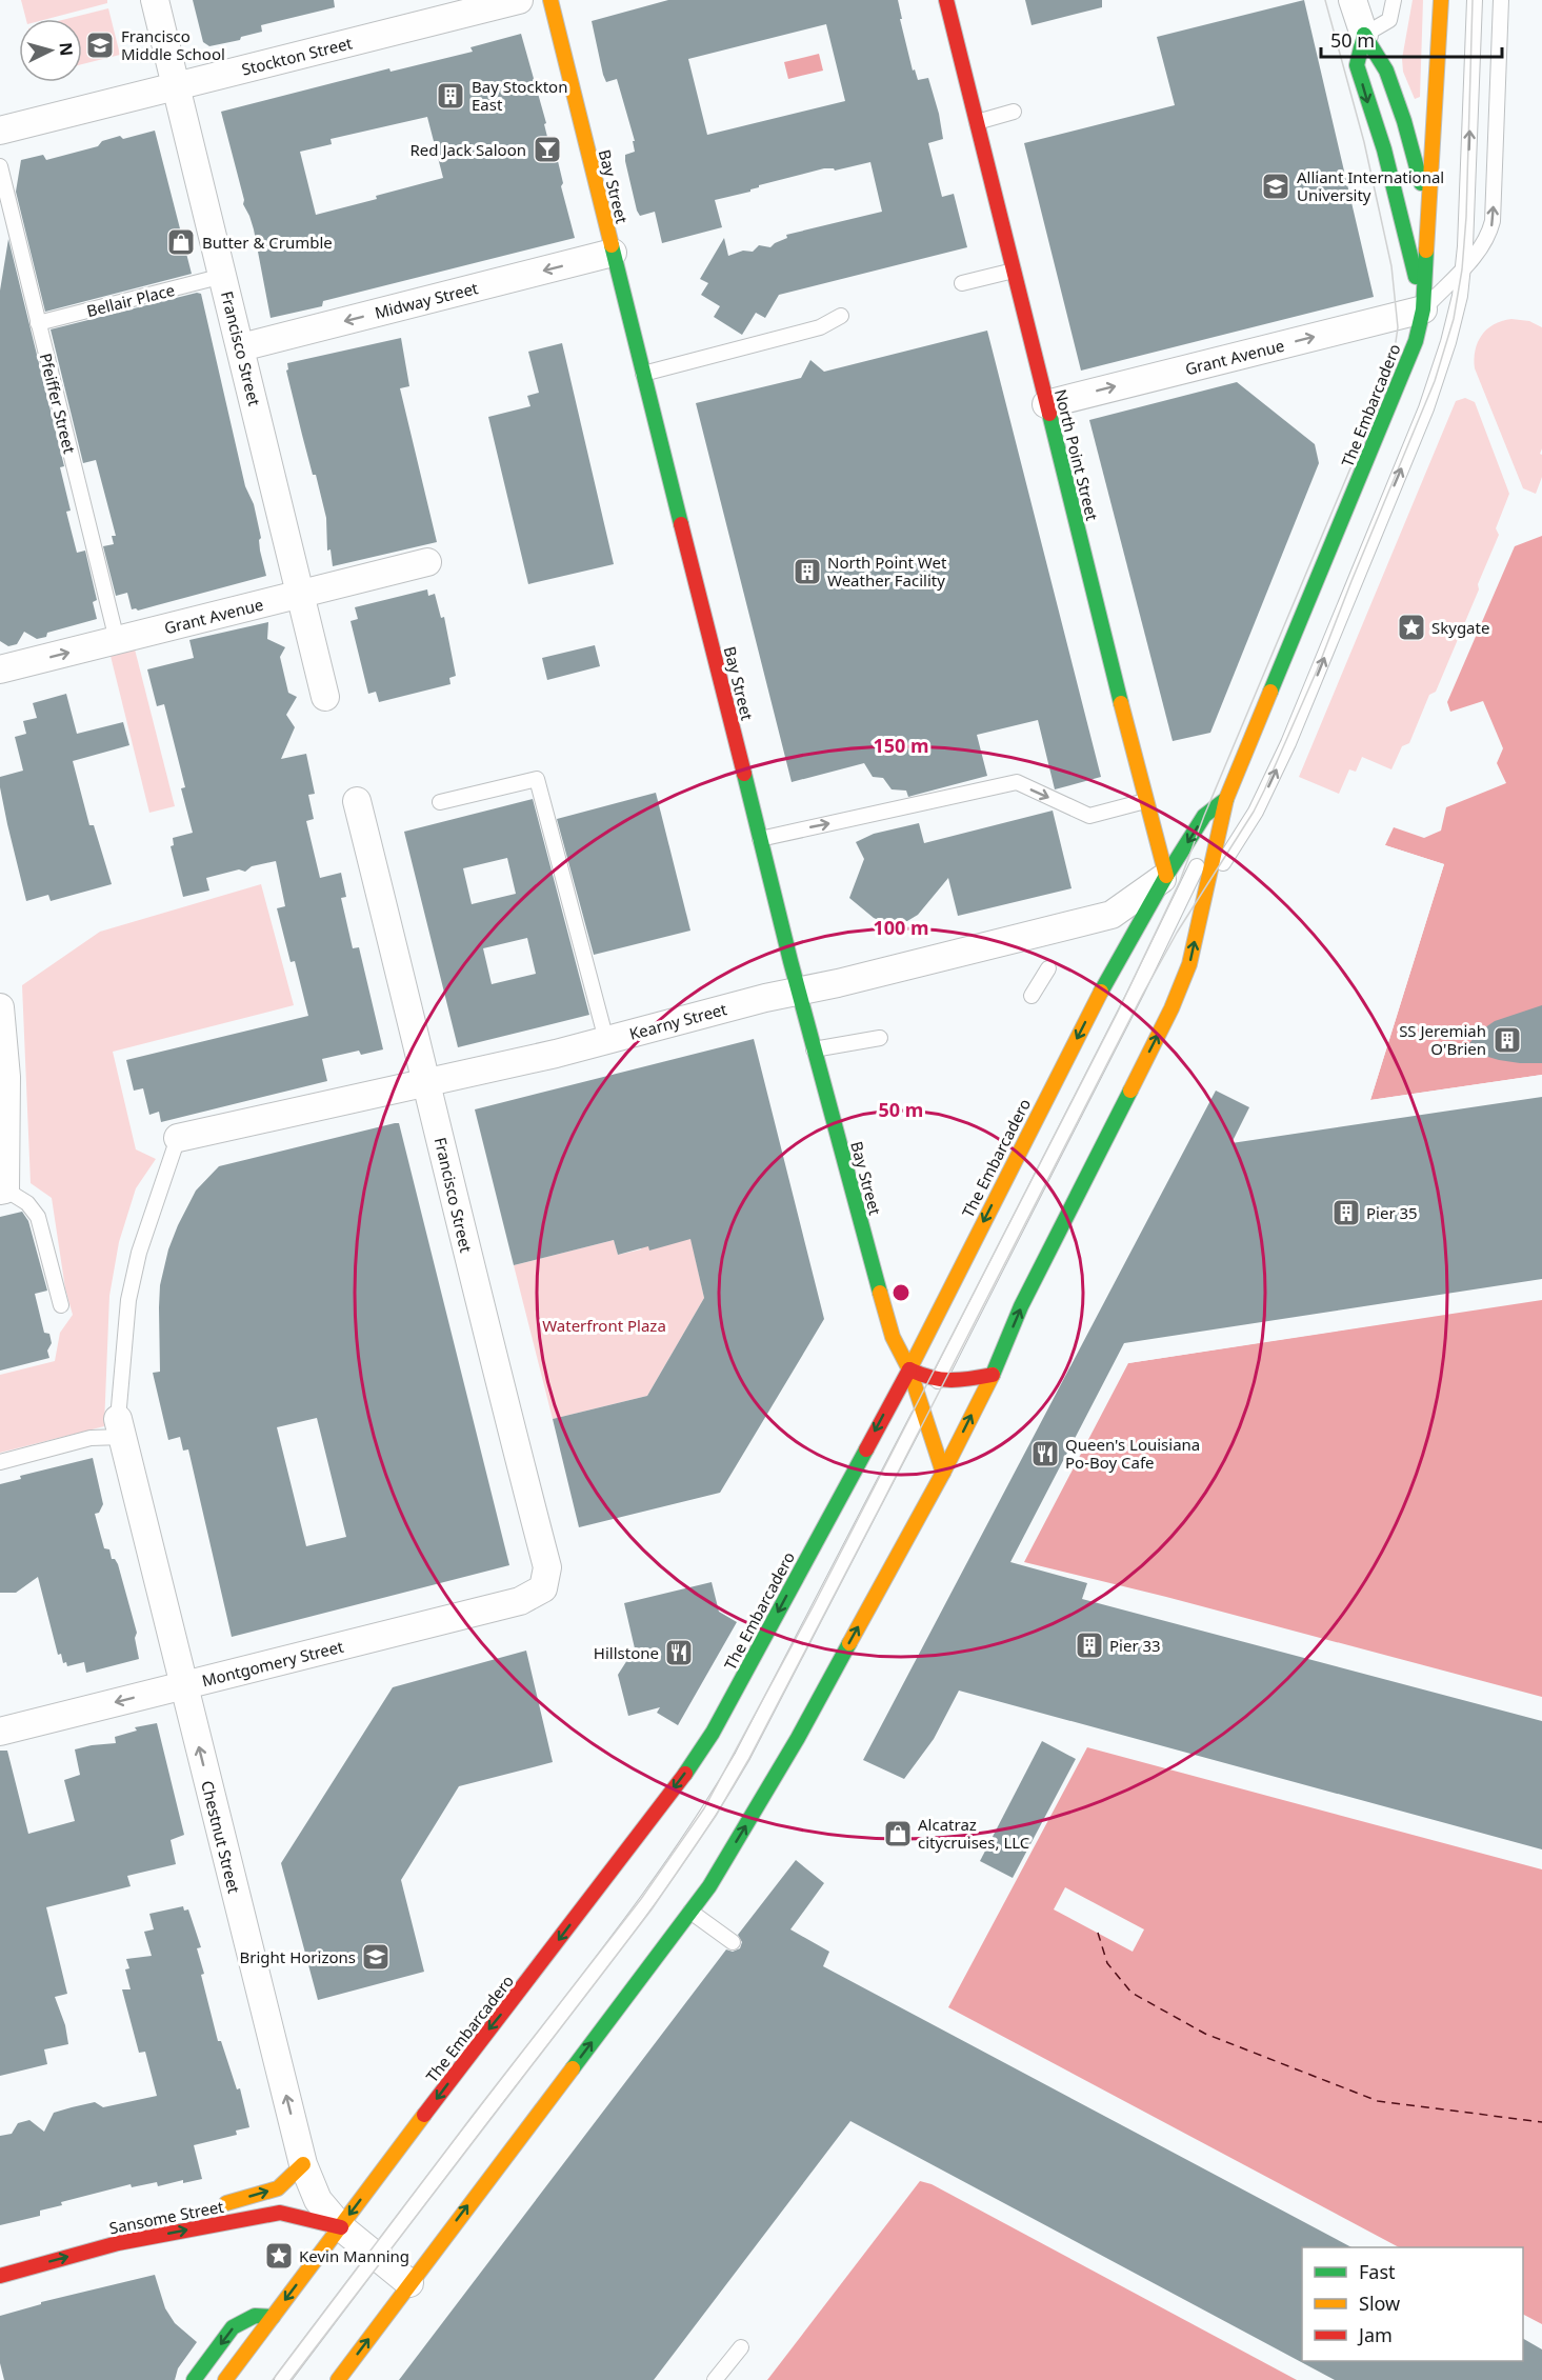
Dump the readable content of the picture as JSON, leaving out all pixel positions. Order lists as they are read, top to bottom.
{
  "streets": {
    "main road": [
      "Bay Street",
      "The Embarcadero",
      "North Point Street",
      "Sansome Street"
    ],
    "street": [
      "Stockton Street",
      "Midway Street",
      "Francisco Street",
      "Grant Avenue",
      "Kearny Street",
      "Montgomery Street",
      "Chestnut Street"
    ],
    "lane": ["Bellair Place", "Pfeiffer Street"]
  },
  "crossings": [
    ["Stockton Street", "Francisco Street"],
    ["Bay Street", "Midway Street"],
    ["Bay Street", "The Embarcadero"],
    ["Bay Street", "Kearny Street"],
    ["Bellair Place", "Francisco Street"],
    ["Bellair Place", "Pfeiffer Street"],
    ["Midway Street", "Francisco Street"],
    ["Francisco Street", "Grant Avenue"],
    ["Francisco Street", "Kearny Street"],
    ["Francisco Street", "Montgomery Street"],
    ["Grant Avenue", "Pfeiffer Street"],
    ["Grant Avenue", "The Embarcadero"],
    ["Grant Avenue", "North Point Street"],
    ["The Embarcadero", "North Point Street"],
    ["The Embarcadero", "Kearny Street"],
    ["The Embarcadero", "Chestnut Street"],
    ["The Embarcadero", "Sansome Street"],
    ["North Point Street", "Kearny Street"],
    ["Montgomery Street", "Chestnut Street"],
    ["Chestnut Street", "Sansome Street"]
  ],
  "one_way": ["Midway Street", "Grant Avenue", "Chestnut Street"],
  "parks": ["Waterfront Plaza"],
  "places": {
    "school or university": ["Francisco Middle School", "Alliant International University", "Bright Horizons"],
    "building": [
      "Bay Stockton East",
      "North Point Wet Weather Facility",
      "SS Jeremiah O'Brien",
      "Pier 35",
      "Pier 33"
    ],
    "bar": ["Red Jack Saloon"],
    "shop": ["Butter & Crumble", "Alcatraz citycruises, LLC"],
    "place": ["Skygate", "Kevin Manning"],
    "restaurant": ["Queen's Louisiana Po-Boy Cafe", "Hillstone"]
  },
  "legend": ["Fast", "Slow", "Jam"],
  "scale_bar": "50 m",
  "north": "right",
  "rings": ["150 m", "100 m", "50 m"]
}
